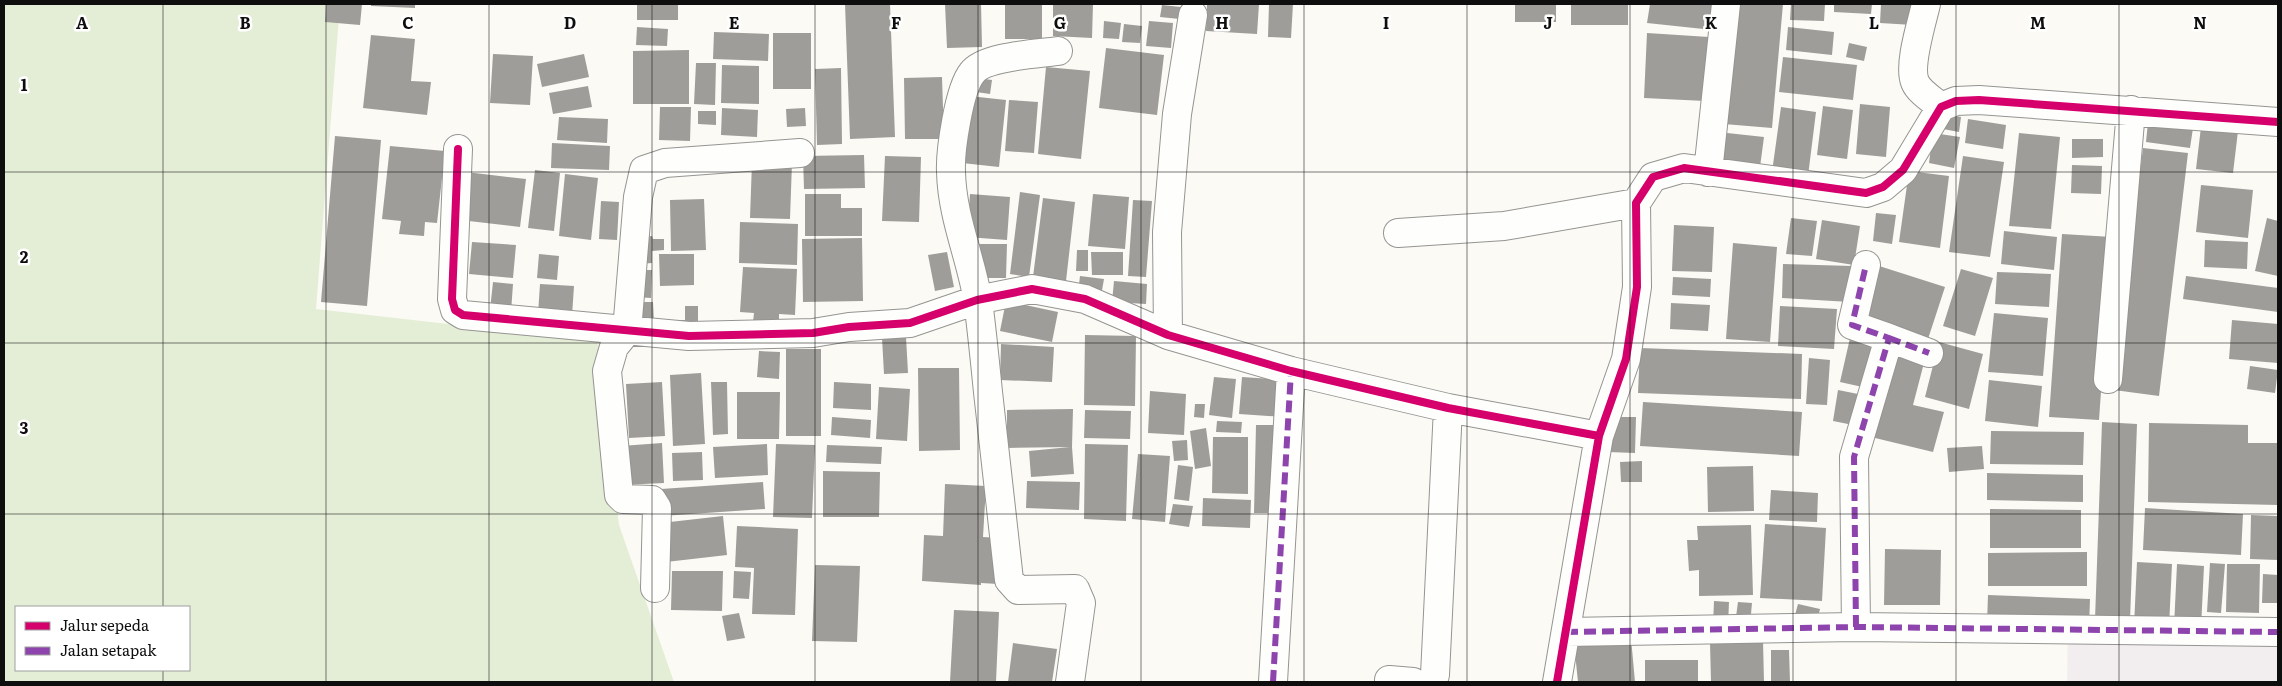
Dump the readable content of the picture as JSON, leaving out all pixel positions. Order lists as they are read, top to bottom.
{
  "legend": ["Jalur sepeda", "Jalan setapak"],
  "grid": {
    "columns": [
      "A",
      "B",
      "C",
      "D",
      "E",
      "F",
      "G",
      "H",
      "I",
      "J",
      "K",
      "L",
      "M",
      "N"
    ],
    "rows": ["1", "2", "3"]
  }
}
